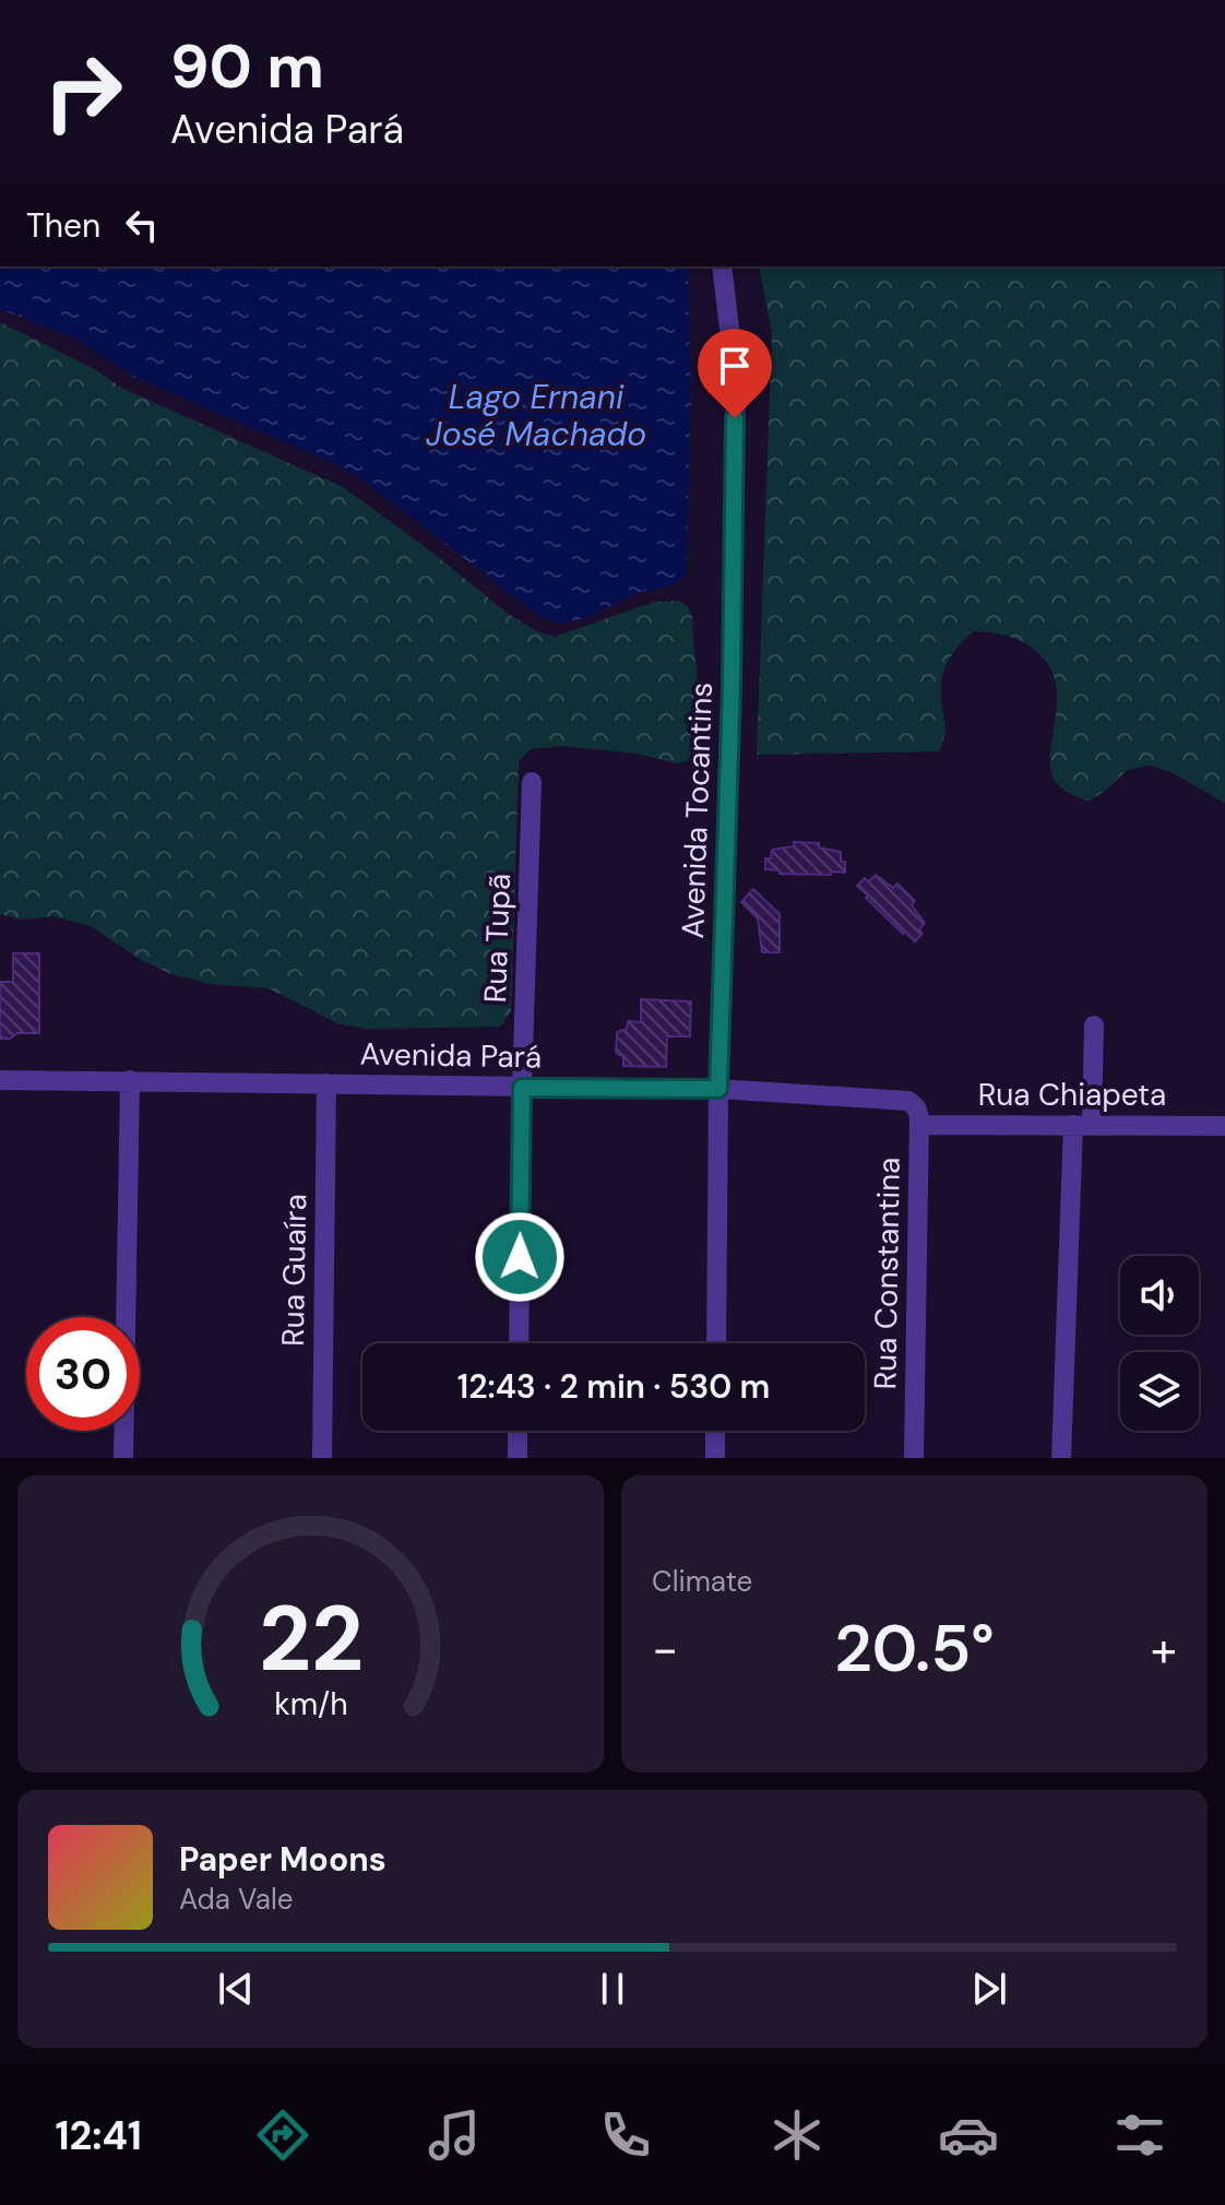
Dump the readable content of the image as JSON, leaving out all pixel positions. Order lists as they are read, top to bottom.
{
  "streets": {
    "street": [
      "Avenida Tocantins",
      "Rua Tupã",
      "Avenida Pará",
      "Rua Chiapeta",
      "Rua Guaíra",
      "Rua Constantina"
    ]
  },
  "crossings": [
    ["Avenida Tocantins", "Avenida Pará"],
    ["Rua Tupã", "Avenida Pará"],
    ["Avenida Pará", "Rua Guaíra"],
    ["Avenida Pará", "Rua Constantina"],
    ["Rua Chiapeta", "Rua Constantina"]
  ],
  "water": ["Lago Ernani José Machado"],
  "page": {
    "turn": ["90 m", "Avenida Pará"],
    "then": "Then",
    "limit": "30",
    "trip": "12:43 · 2 min · 530 m",
    "tile": "Climate",
    "heat": ["−", "20.5°", "+"],
    "song": ["Paper Moons", "Ada Vale"],
    "tabs": "12:41",
    "gauge": ["22", "km/h"]
  }
}
